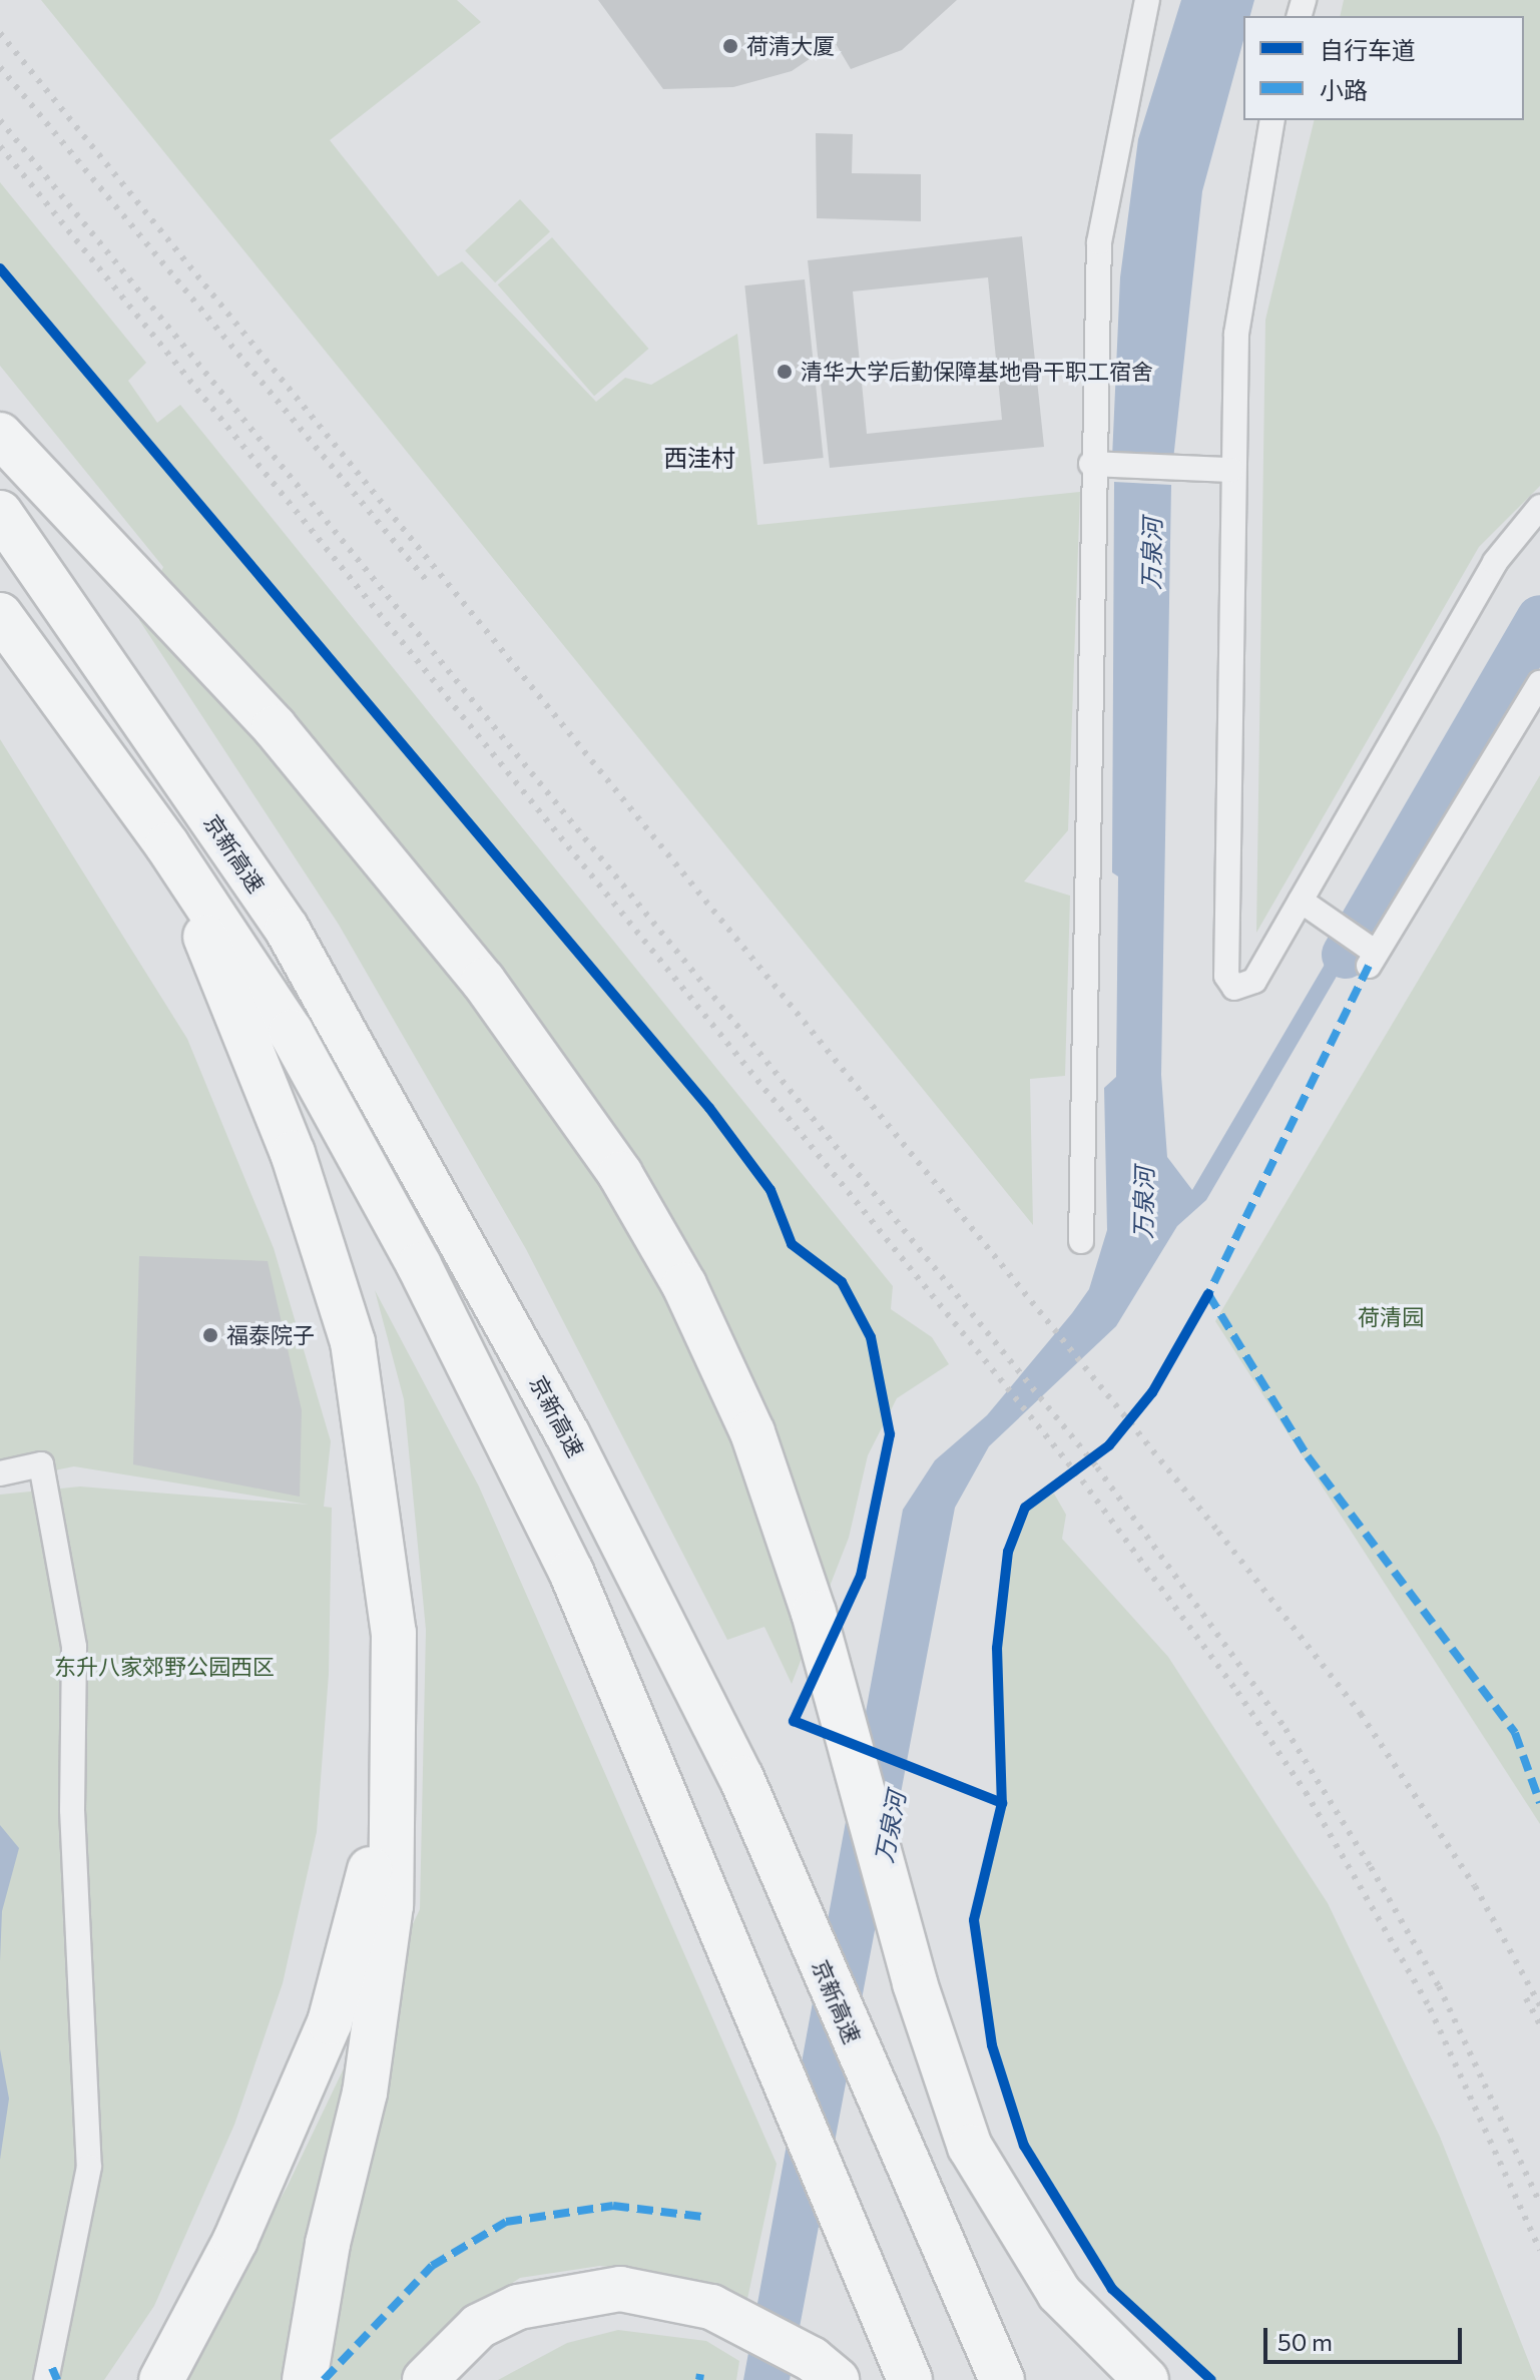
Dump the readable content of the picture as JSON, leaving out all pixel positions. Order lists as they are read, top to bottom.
{
  "streets": {
    "highway": ["京新高速"]
  },
  "districts": ["西洼村"],
  "water": ["万泉河"],
  "parks": ["荷清园", "东升八家郊野公园西区"],
  "places": ["荷清大厦", "清华大学后勤保障基地骨干职工宿舍", "福泰院子"],
  "legend": ["自行车道", "小路"],
  "scale_bar": "50 m"
}
